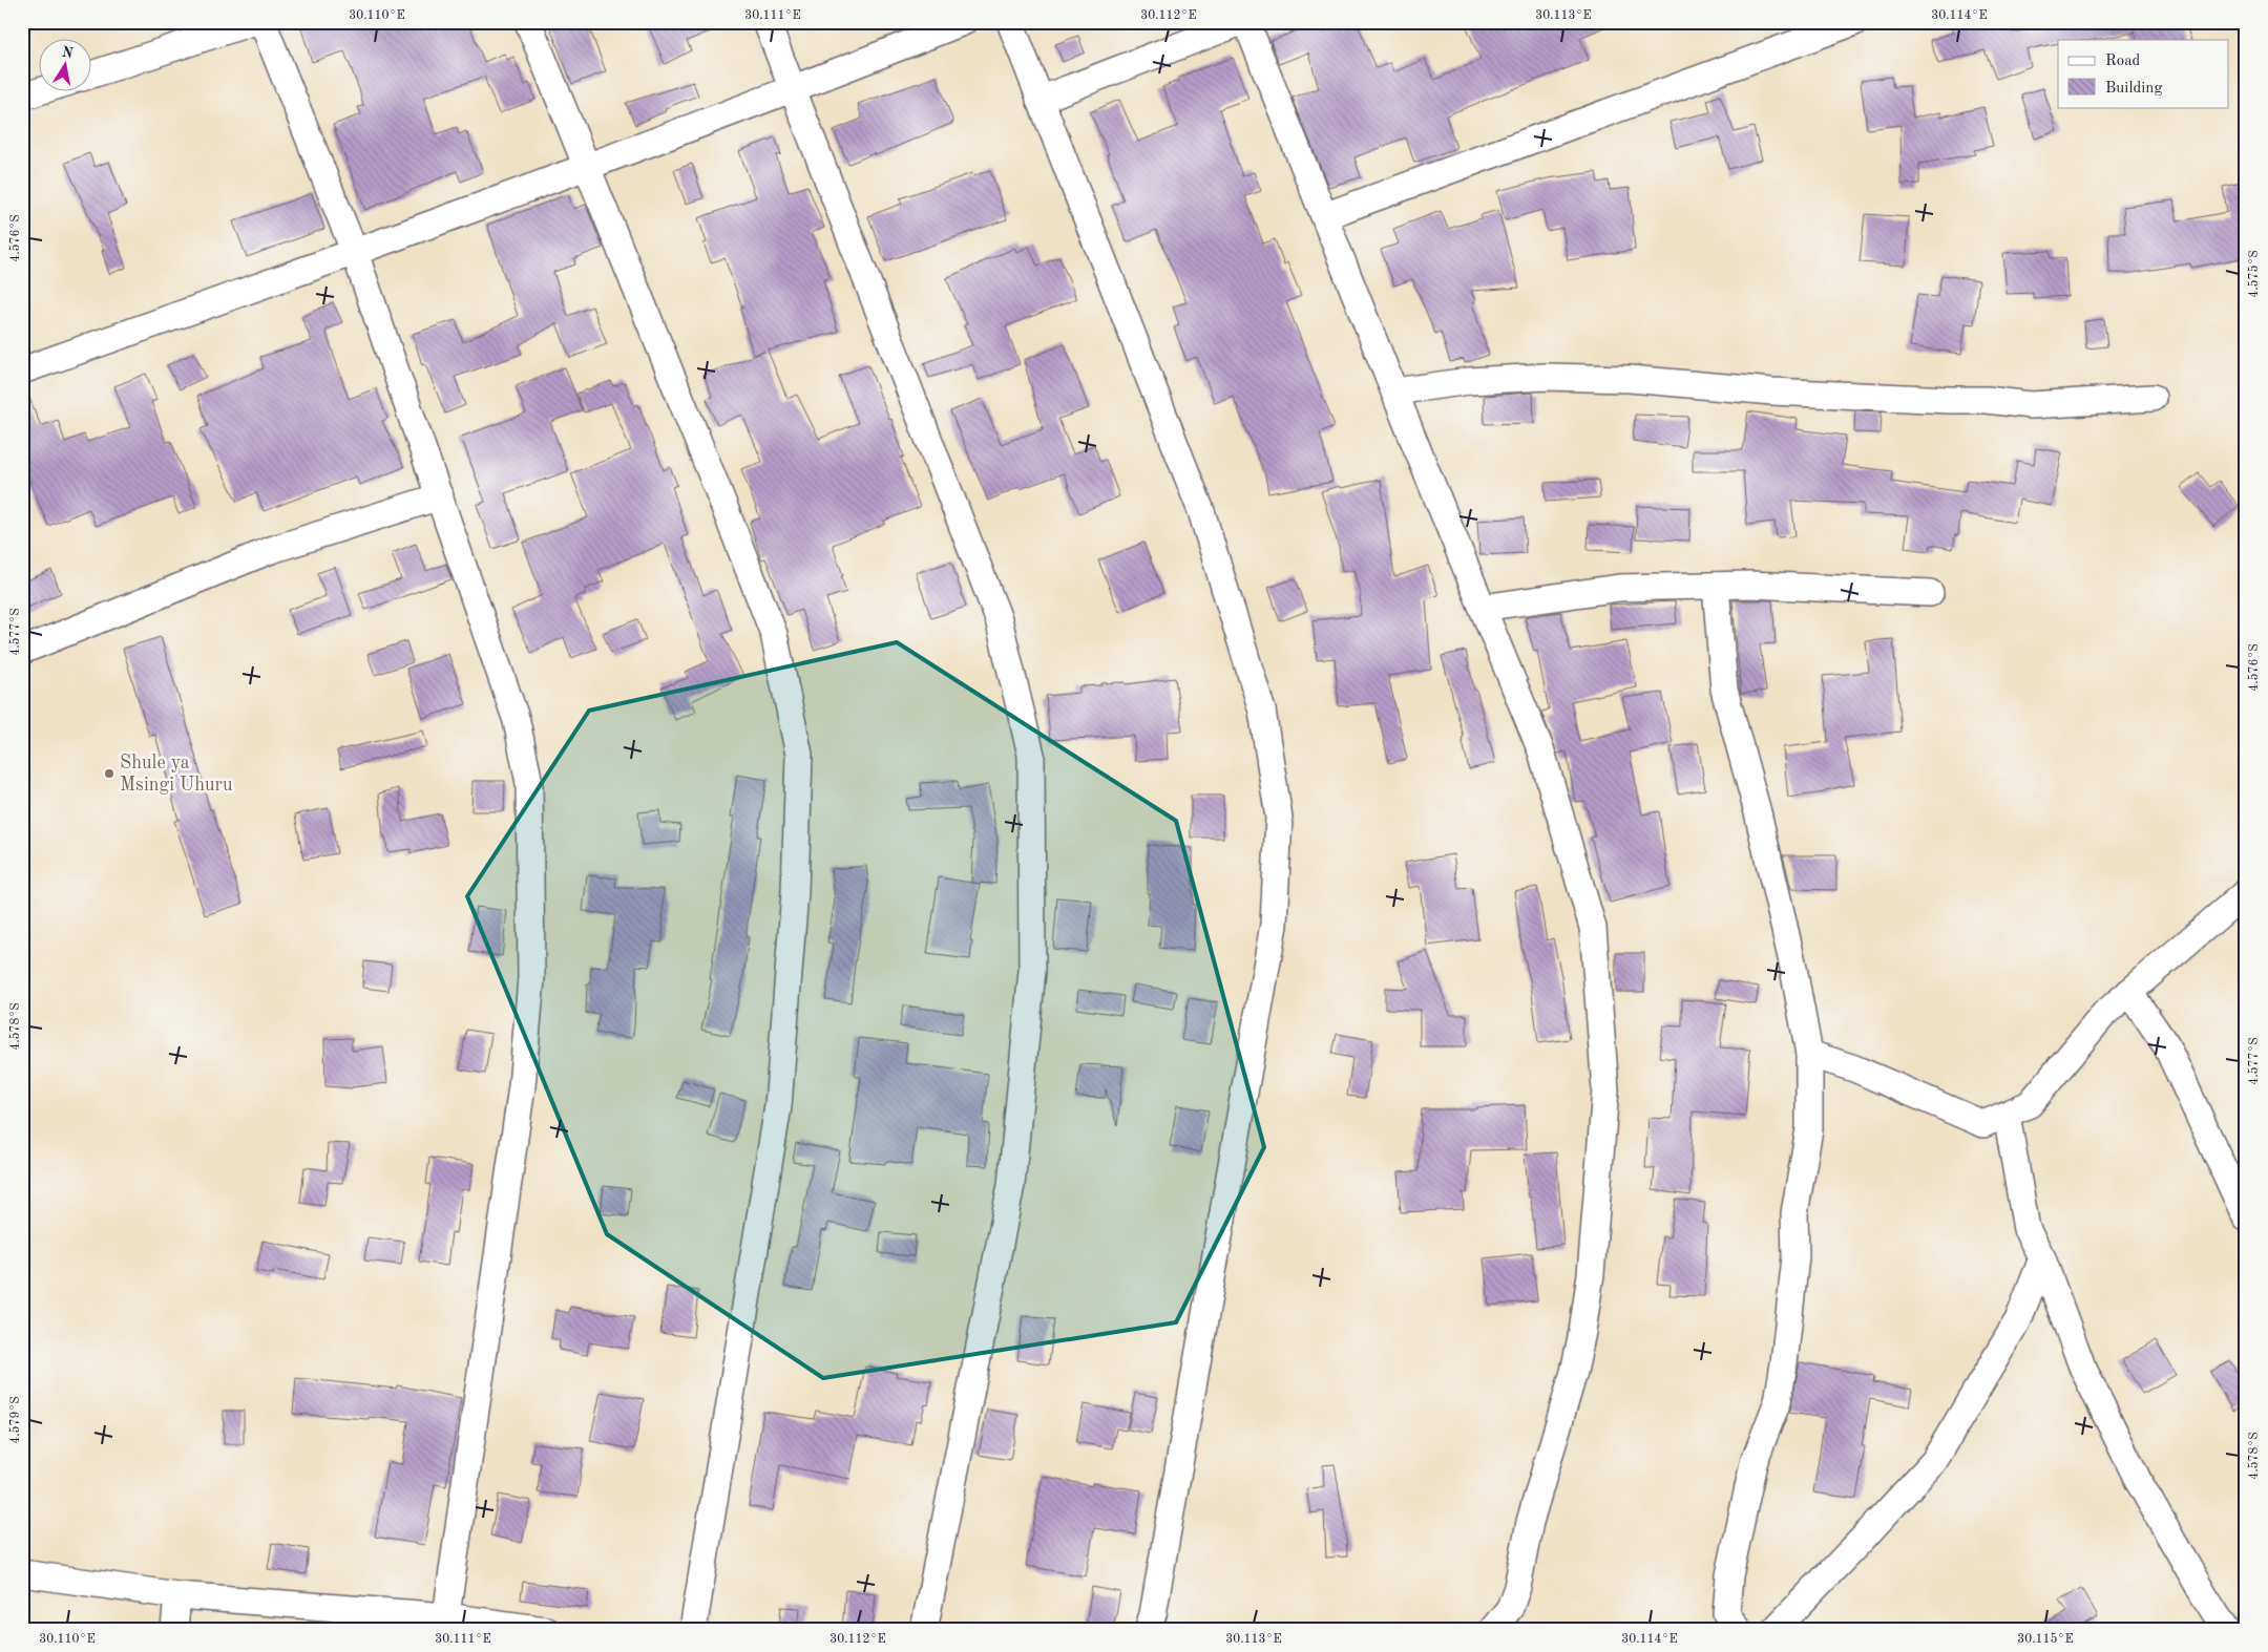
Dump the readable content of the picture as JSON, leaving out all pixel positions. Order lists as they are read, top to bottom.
{
  "places": ["Shule ya Msingi Uhuru"],
  "legend": ["Road", "Building"],
  "north": "top",
  "coordinates": [
    "30.110°E",
    "30.111°E",
    "30.112°E",
    "30.113°E",
    "30.114°E",
    "4.576°S",
    "4.575°S",
    "4.577°S",
    "4.578°S",
    "4.579°S",
    "30.115°E"
  ]
}
